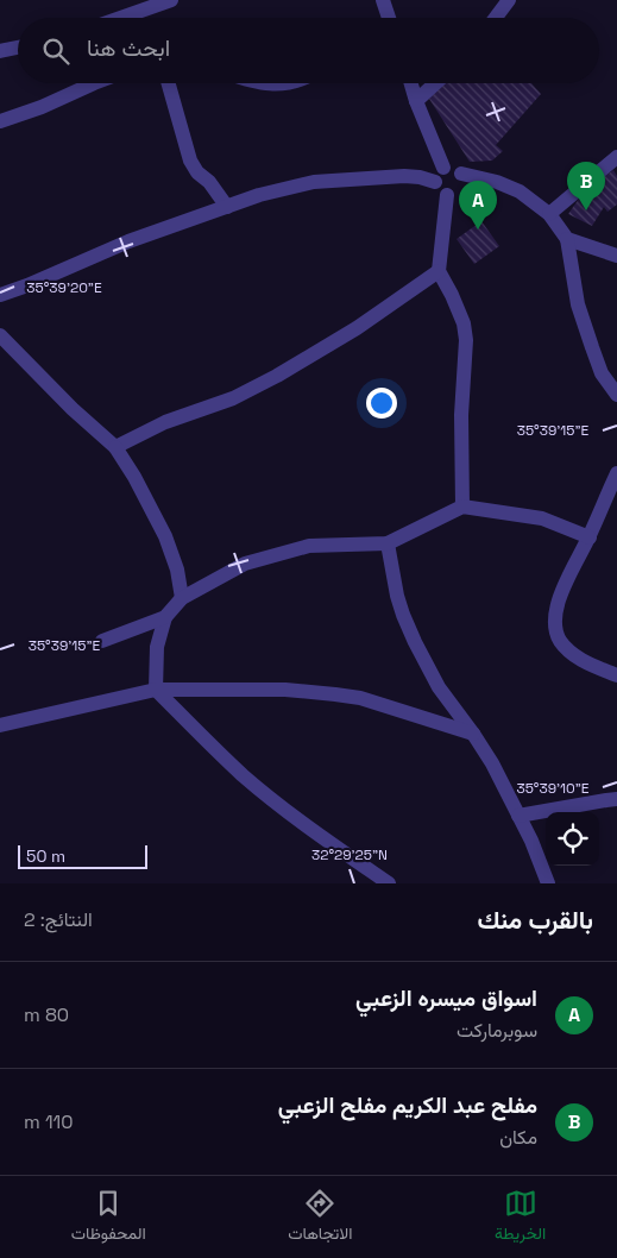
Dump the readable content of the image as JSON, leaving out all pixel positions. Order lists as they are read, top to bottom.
{
  "scale_bar": "50 m",
  "page": {
    "search": "ابحث هنا",
    "pins": ["B", "A"],
    "scale": "50 m",
    "heading": ["بالقرب منك", "النتائج: 2"],
    "list": [
      {
        "mark": "A",
        "name": "اسواق ميسره الزعبي",
        "note": "سوبرماركت",
        "value": "80 m"
      },
      {
        "mark": "B",
        "name": "مفلح عبد الكريم مفلح الزعبي",
        "note": "مكان",
        "value": "110 m"
      }
    ],
    "nav": ["الخريطة", "الاتجاهات", "المحفوظات"]
  },
  "coordinates": [
    "35°39'20\"E",
    "35°39'15\"E",
    "35°39'10\"E",
    "32°29'25\"N"
  ]
}
